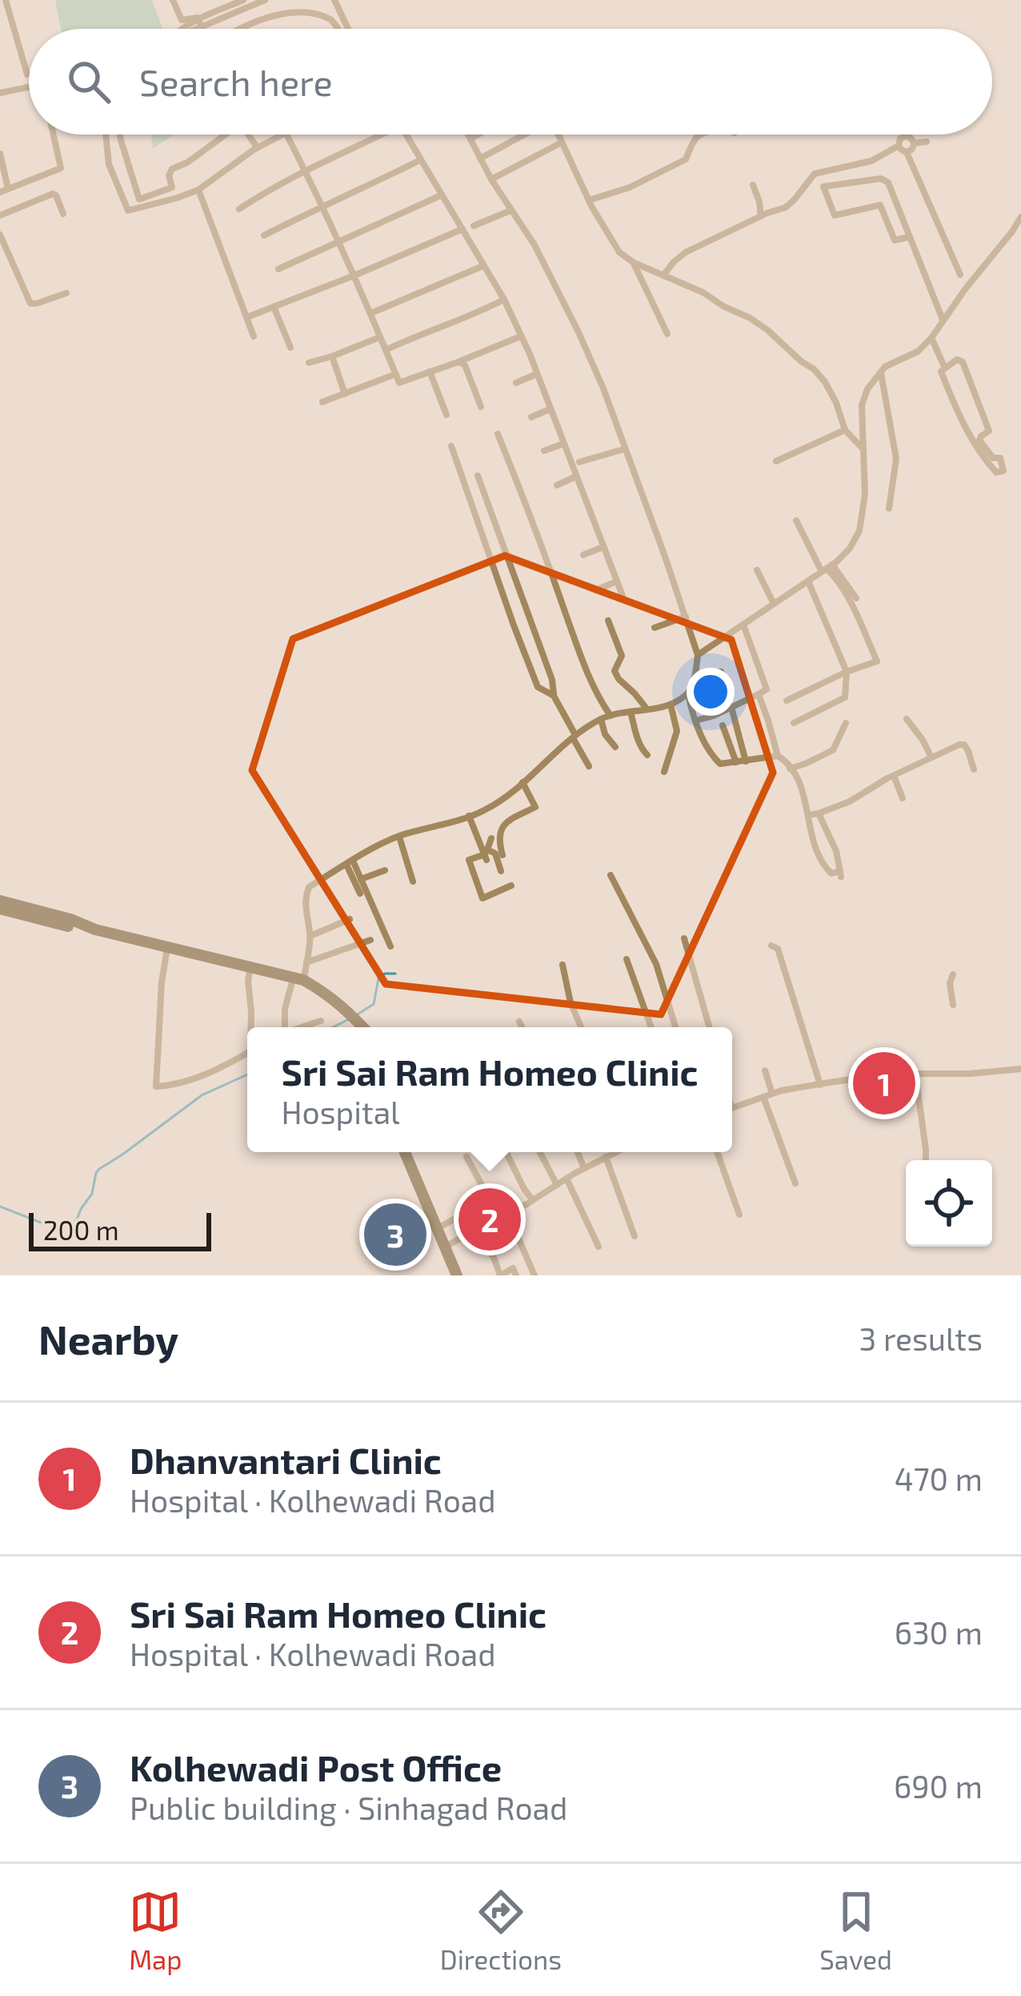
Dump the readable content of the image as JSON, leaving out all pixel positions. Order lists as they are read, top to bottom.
{
  "scale_bar": "200 m",
  "page": {
    "search": "Search here",
    "popup": ["Sri Sai Ram Homeo Clinic", "Hospital"],
    "pins": ["1", "2", "3"],
    "scale": "200 m",
    "heading": ["Nearby", "3 results"],
    "list": [
      {
        "mark": "1",
        "name": "Dhanvantari Clinic",
        "note": "Hospital · Kolhewadi Road",
        "value": "470 m"
      },
      {
        "mark": "2",
        "name": "Sri Sai Ram Homeo Clinic",
        "note": "Hospital · Kolhewadi Road",
        "value": "630 m"
      },
      {
        "mark": "3",
        "name": "Kolhewadi Post Office",
        "note": "Public building · Sinhagad Road",
        "value": "690 m"
      }
    ],
    "nav": ["Map", "Directions", "Saved"]
  }
}
